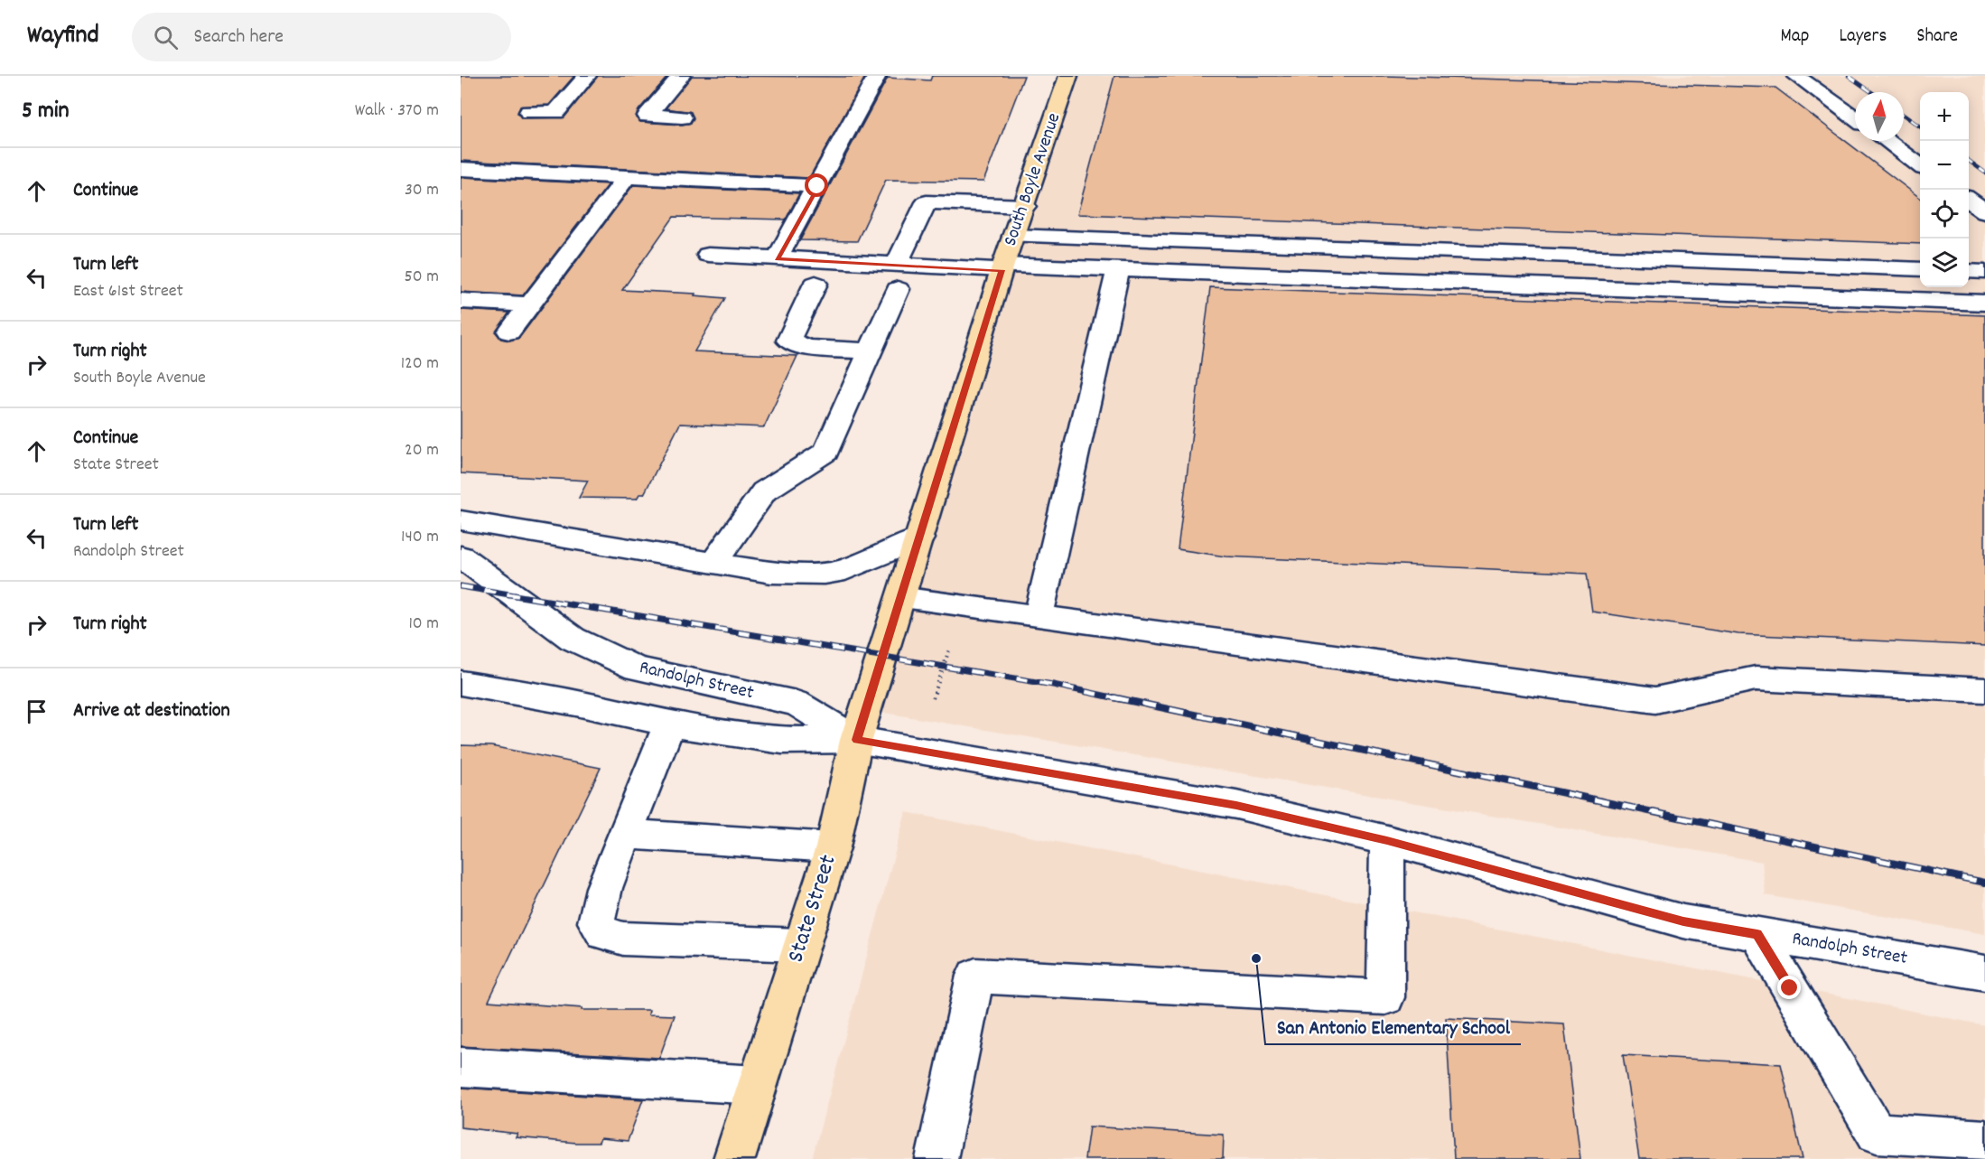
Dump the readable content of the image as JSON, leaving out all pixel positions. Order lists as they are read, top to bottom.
{
  "streets": {
    "main road": ["South Boyle Avenue", "State Street"],
    "street": ["Randolph Street"]
  },
  "crossings": [
    ["South Boyle Avenue", "State Street"],
    ["Randolph Street", "State Street"]
  ],
  "places": ["San Antonio Elementary School"],
  "north": "top",
  "page": {
    "header": "Wayfind",
    "search": "Search here",
    "nav": ["Map", "Layers", "Share"],
    "heading": ["5 min", "Walk · 370 m"],
    "map_buttons": ["+", "−"],
    "list": [
      ["Continue", "30 m"],
      ["Turn left", "East 61st Street", "50 m"],
      ["Turn right", "South Boyle Avenue", "120 m"],
      ["Continue", "State Street", "20 m"],
      ["Turn left", "Randolph Street", "140 m"],
      ["Turn right", "10 m"],
      "Arrive at destination"
    ]
  }
}
